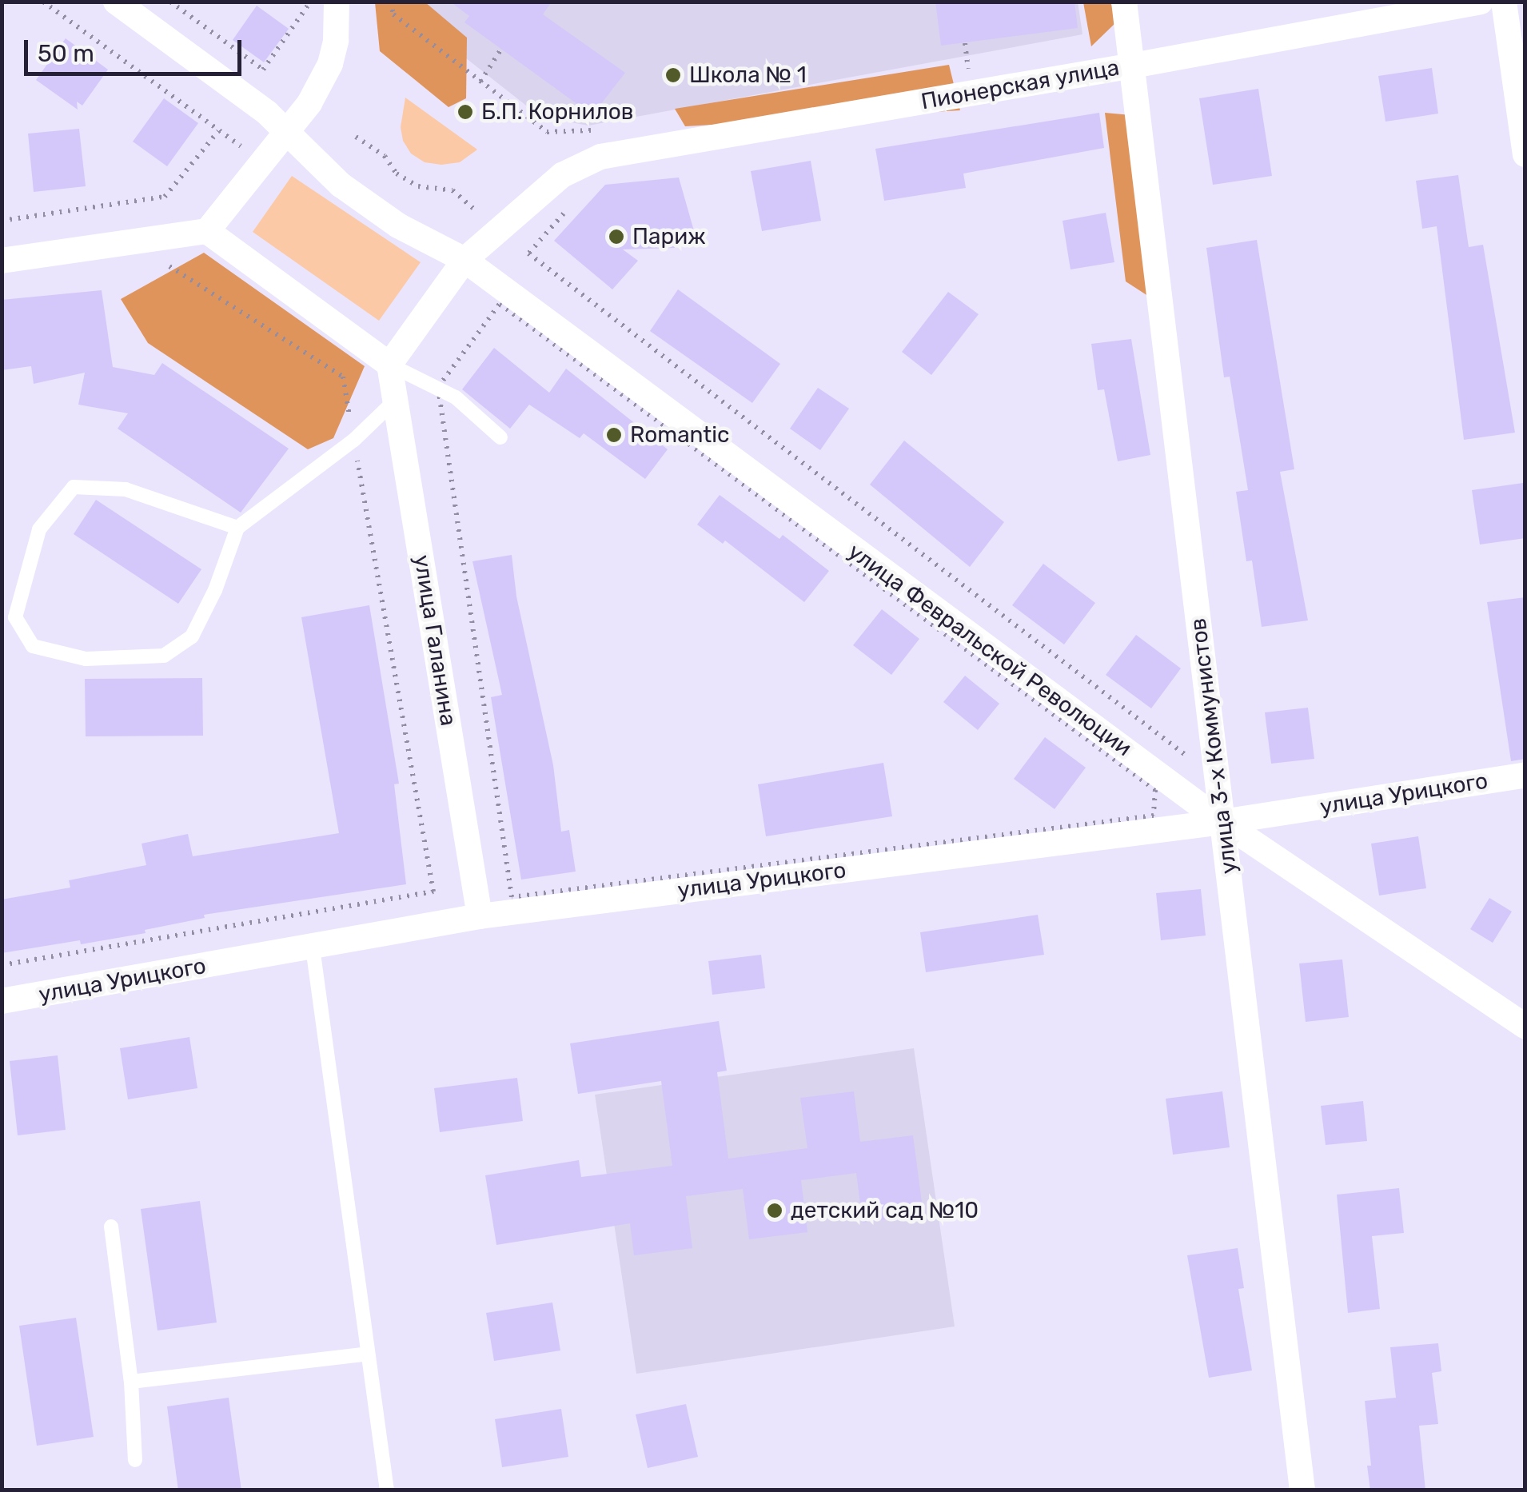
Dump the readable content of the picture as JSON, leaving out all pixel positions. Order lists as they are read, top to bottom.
{
  "streets": {
    "street": [
      "Пионерская улица",
      "улица Галанина",
      "улица Февральской Революции",
      "улица 3-х Коммунистов",
      "улица Урицкого"
    ]
  },
  "crossings": [
    ["Пионерская улица", "улица Галанина"],
    ["Пионерская улица", "улица Февральской Революции"],
    ["Пионерская улица", "улица 3-х Коммунистов"],
    ["улица Галанина", "улица Урицкого"],
    ["улица Февральской Революции", "улица 3-х Коммунистов"],
    ["улица Февральской Революции", "улица Урицкого"],
    ["улица 3-х Коммунистов", "улица Урицкого"]
  ],
  "places": [
    "Школа № 1",
    "Б.П. Корнилов",
    "Париж",
    "Romantic",
    "детский сад №10"
  ],
  "scale_bar": "50 m"
}
